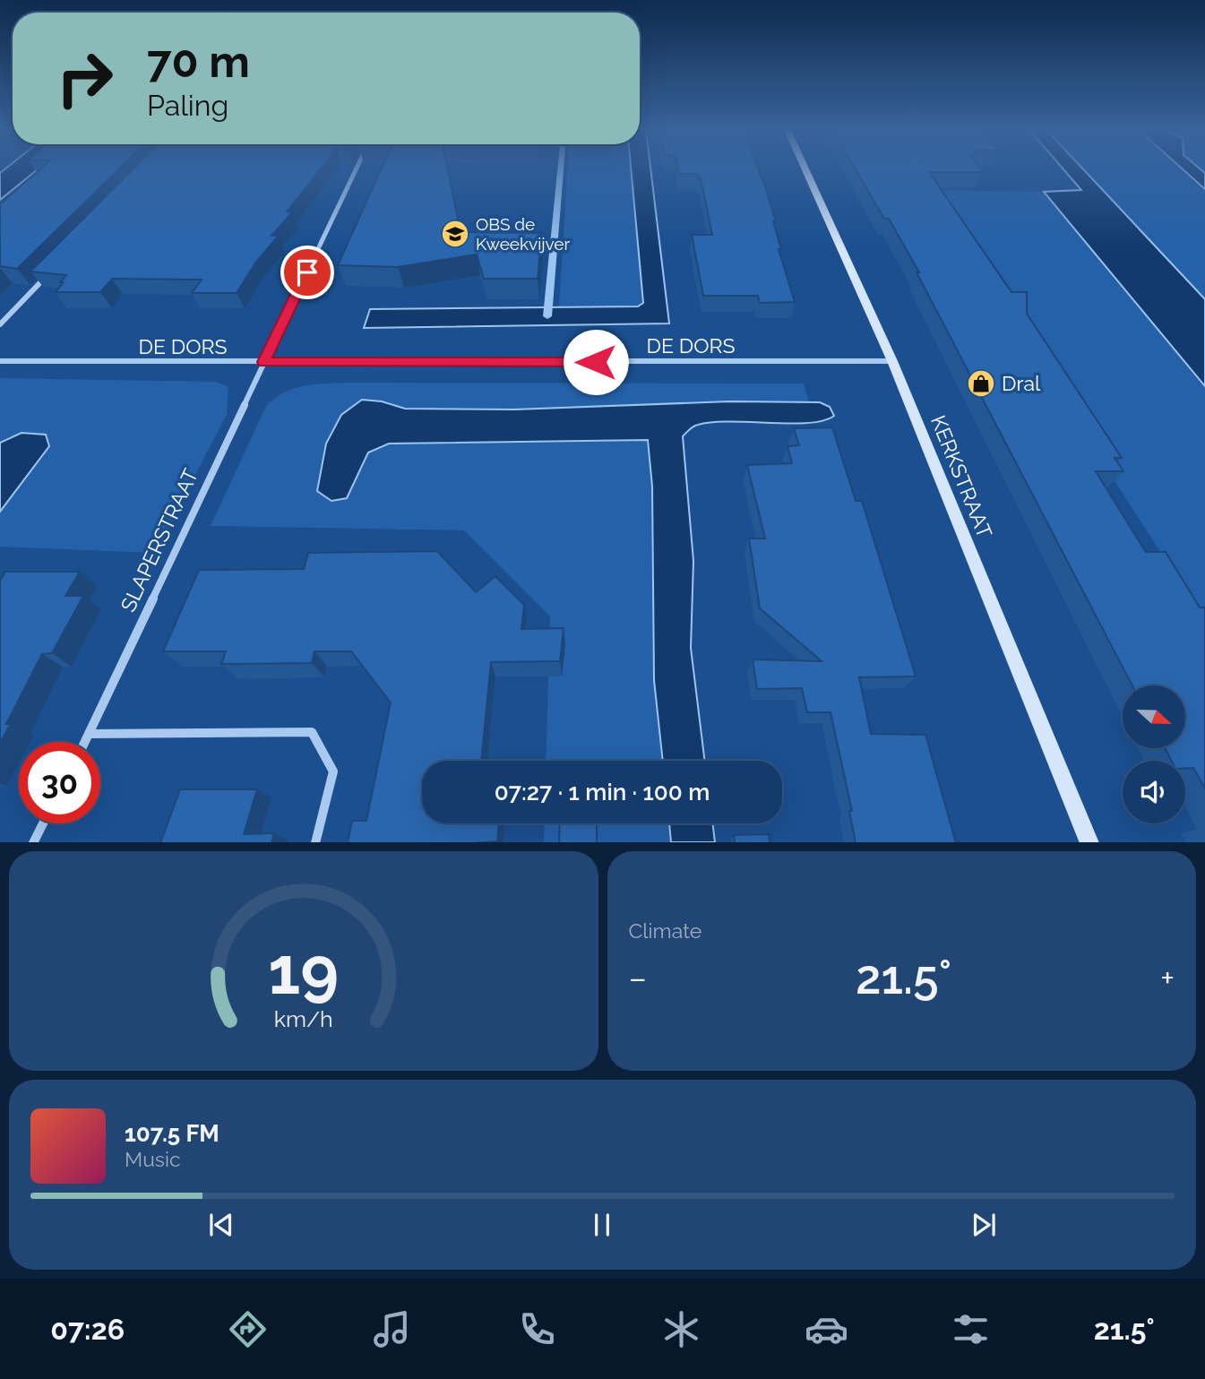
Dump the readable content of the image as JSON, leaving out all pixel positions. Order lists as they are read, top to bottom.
{
  "streets": {
    "street": ["DE DORS", "KERKSTRAAT", "SLAPERSTRAAT"]
  },
  "crossings": [
    ["DE DORS", "KERKSTRAAT"],
    ["DE DORS", "SLAPERSTRAAT"]
  ],
  "places": {
    "school or university": ["OBS de Kweekvijver"],
    "shop": ["Dral"]
  },
  "north": "right",
  "page": {
    "turn": ["70 m", "Paling"],
    "limit": "30",
    "trip": "07:27 · 1 min · 100 m",
    "tile": "Climate",
    "heat": ["−", "21.5°", "+"],
    "song": ["107.5 FM", "Music"],
    "tabs": ["07:26", "21.5°"],
    "gauge": ["19", "km/h"]
  }
}
